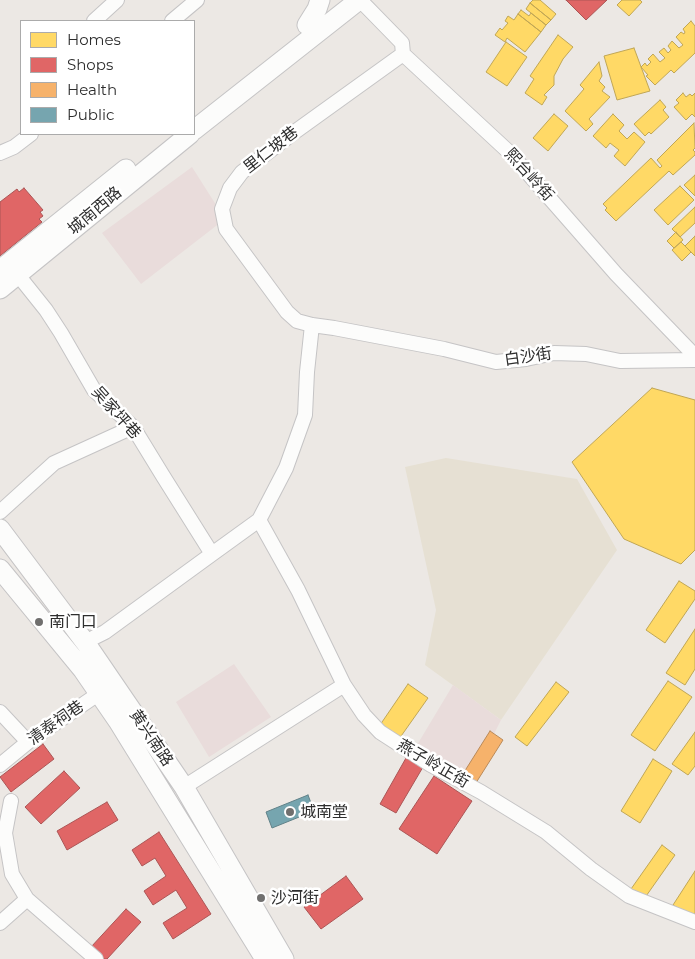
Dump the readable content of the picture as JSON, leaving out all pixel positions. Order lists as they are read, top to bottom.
{
  "streets": {
    "main road": ["城南西路", "黄兴南路"],
    "street": [
      "里仁坡巷",
      "熙台岭街",
      "白沙街",
      "吴家坪巷",
      "清泰祠巷",
      "燕子岭正街"
    ]
  },
  "crossings": [
    ["里仁坡巷", "熙台岭街"],
    ["里仁坡巷", "白沙街"],
    ["城南西路", "吴家坪巷"],
    ["清泰祠巷", "黄兴南路"]
  ],
  "places": ["南门口", "城南堂", "沙河街"],
  "legend": [
    "Homes",
    "Shops",
    "Health",
    "Public"
  ]
}
